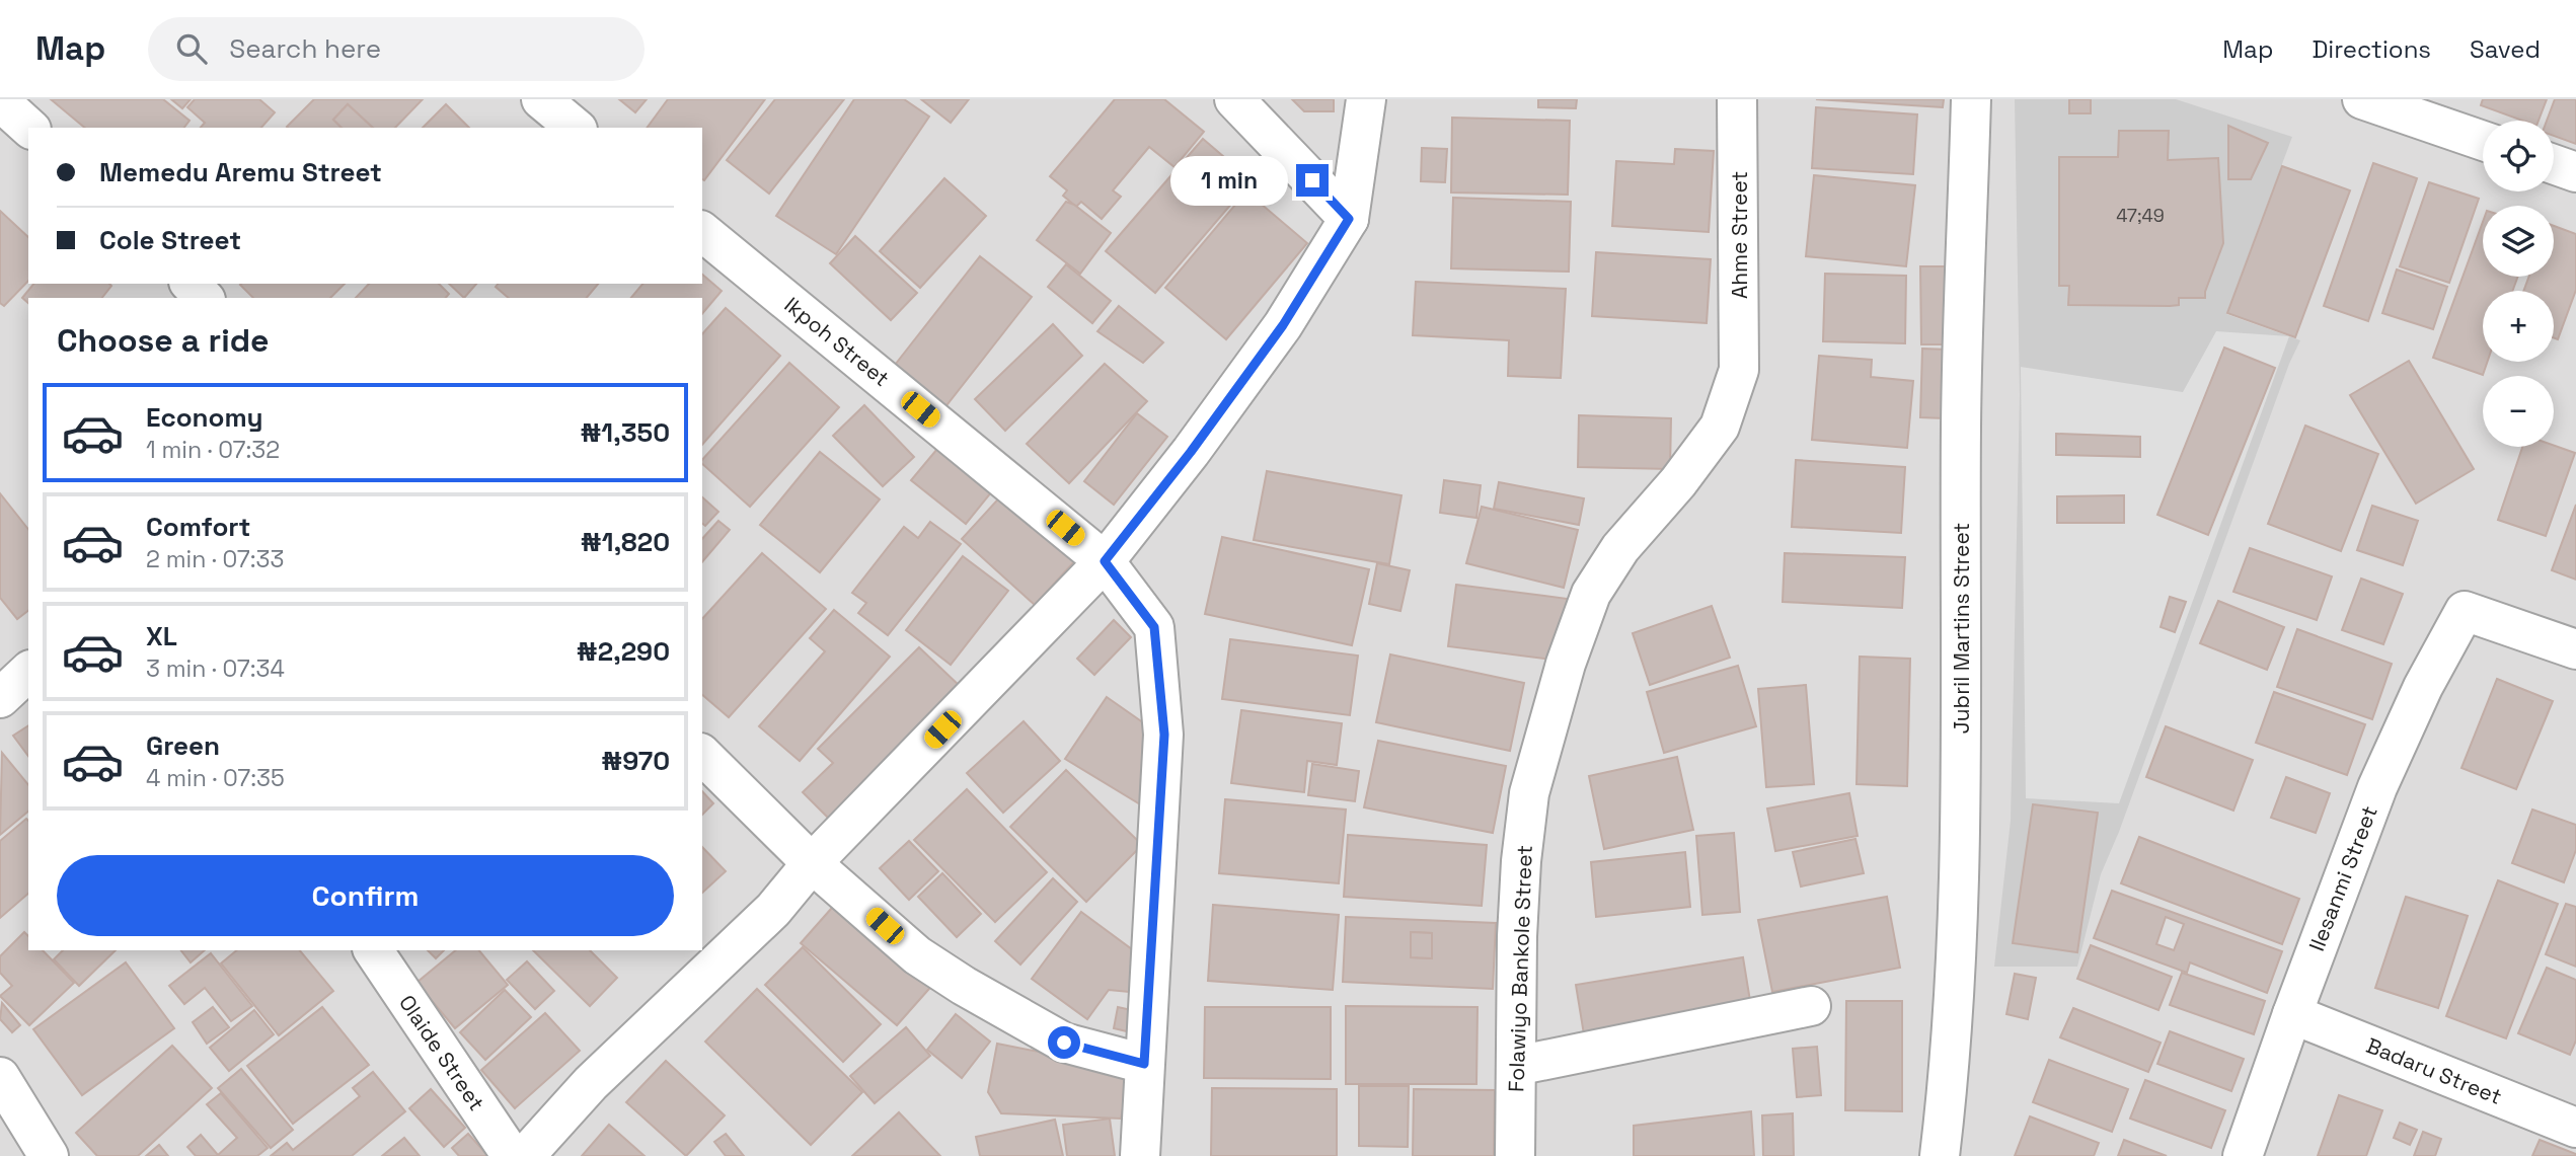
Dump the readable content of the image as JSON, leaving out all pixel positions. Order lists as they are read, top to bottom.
{
  "streets": {
    "street": [
      "Ahme Street",
      "Ikpoh Street",
      "Jubril Martins Street",
      "Ilesanmi Street",
      "Folawiyo Bankole Street",
      "Olaide Street",
      "Badaru Street"
    ]
  },
  "crossings": [
    ["Ahme Street", "Folawiyo Bankole Street"],
    ["Ilesanmi Street", "Badaru Street"]
  ],
  "house_numbers": ["47;49"],
  "page": {
    "header": "Map",
    "search": "Search here",
    "nav": ["Map", "Directions", "Saved"],
    "map_buttons": ["+", "−"],
    "banner": ["Memedu Aremu Street", "Cole Street"],
    "bubble": "1 min",
    "heading": "Choose a ride",
    "list": [
      {
        "name": "Economy",
        "note": "1 min · 07:32",
        "value": "₦1,350"
      },
      {
        "name": "Comfort",
        "note": "2 min · 07:33",
        "value": "₦1,820"
      },
      {
        "name": "XL",
        "note": "3 min · 07:34",
        "value": "₦2,290"
      },
      {
        "name": "Green",
        "note": "4 min · 07:35",
        "value": "₦970"
      }
    ],
    "buttons": "Confirm"
  }
}
